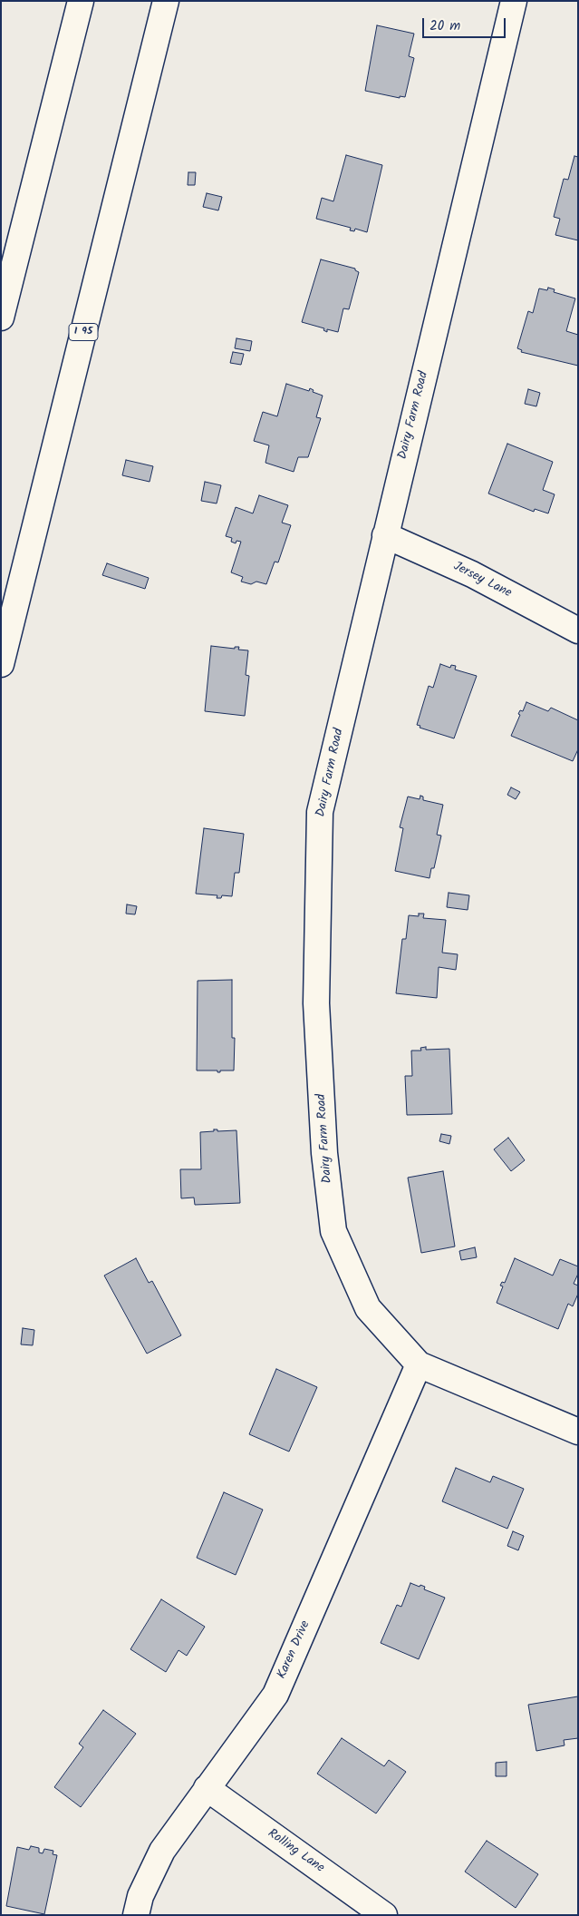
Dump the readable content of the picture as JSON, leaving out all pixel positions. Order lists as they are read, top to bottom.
{
  "streets": {
    "main road": [
      "I 95",
      "Dairy Farm Road",
      "Jersey Lane",
      "Karen Drive",
      "Rolling Lane"
    ]
  },
  "crossings": [
    ["Dairy Farm Road", "Jersey Lane"],
    ["Dairy Farm Road", "Karen Drive"],
    ["Karen Drive", "Rolling Lane"]
  ],
  "scale_bar": "20 m"
}
